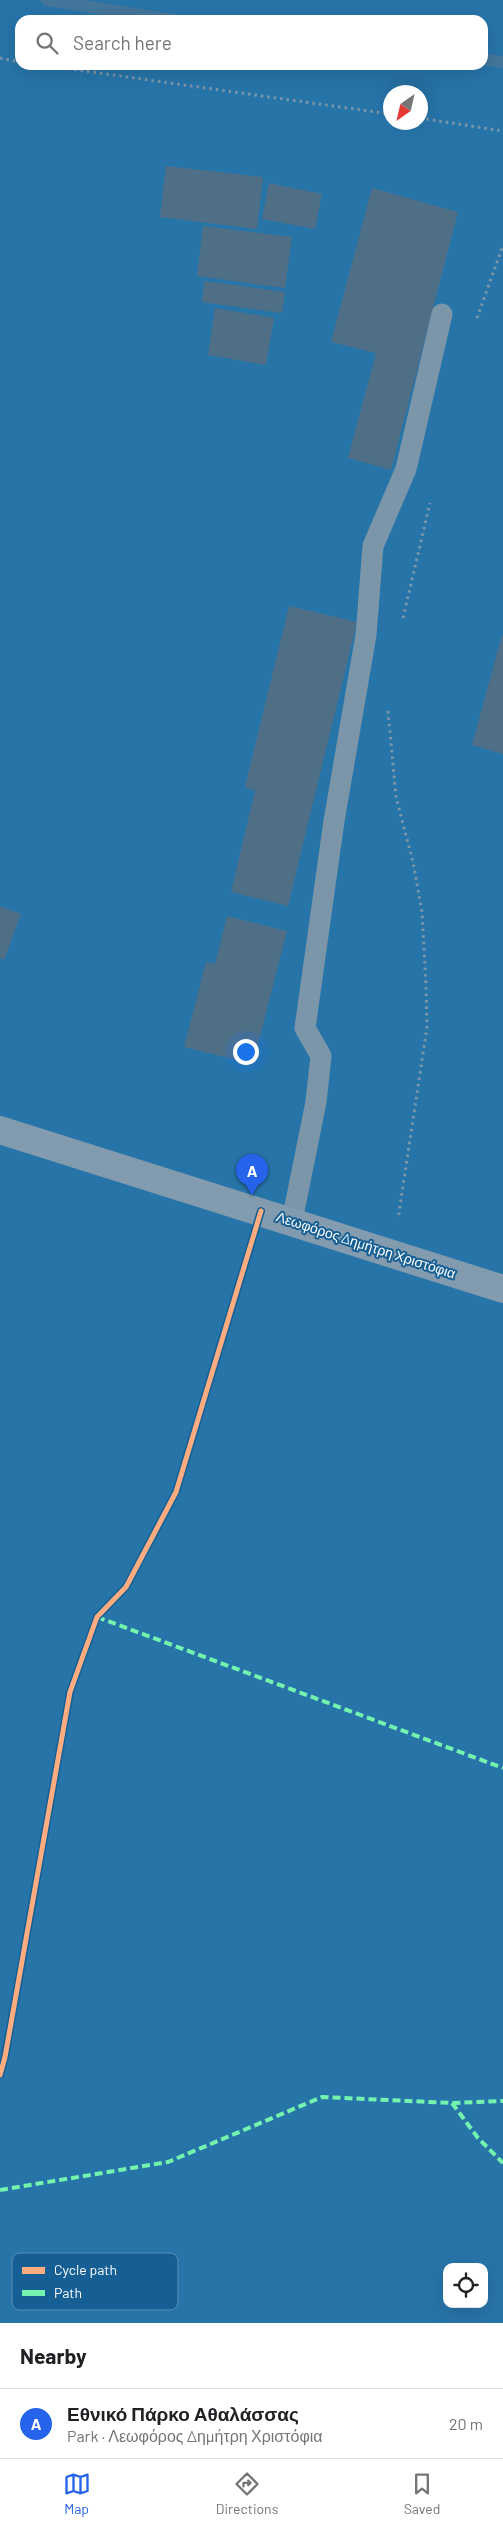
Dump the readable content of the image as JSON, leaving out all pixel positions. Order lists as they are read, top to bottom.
{
  "streets": {
    "main road": ["Λεωφόρος Δημήτρη Χριστόφια"]
  },
  "legend": ["Cycle path", "Path"],
  "north": "bottom left",
  "page": {
    "search": "Search here",
    "pins": "A",
    "heading": "Nearby",
    "list": [
      {
        "mark": "A",
        "name": "Εθνικό Πάρκο Αθαλάσσας",
        "note": "Park · Λεωφόρος Δημήτρη Χριστόφια",
        "value": "20 m"
      }
    ],
    "nav": ["Map", "Directions", "Saved"]
  }
}
